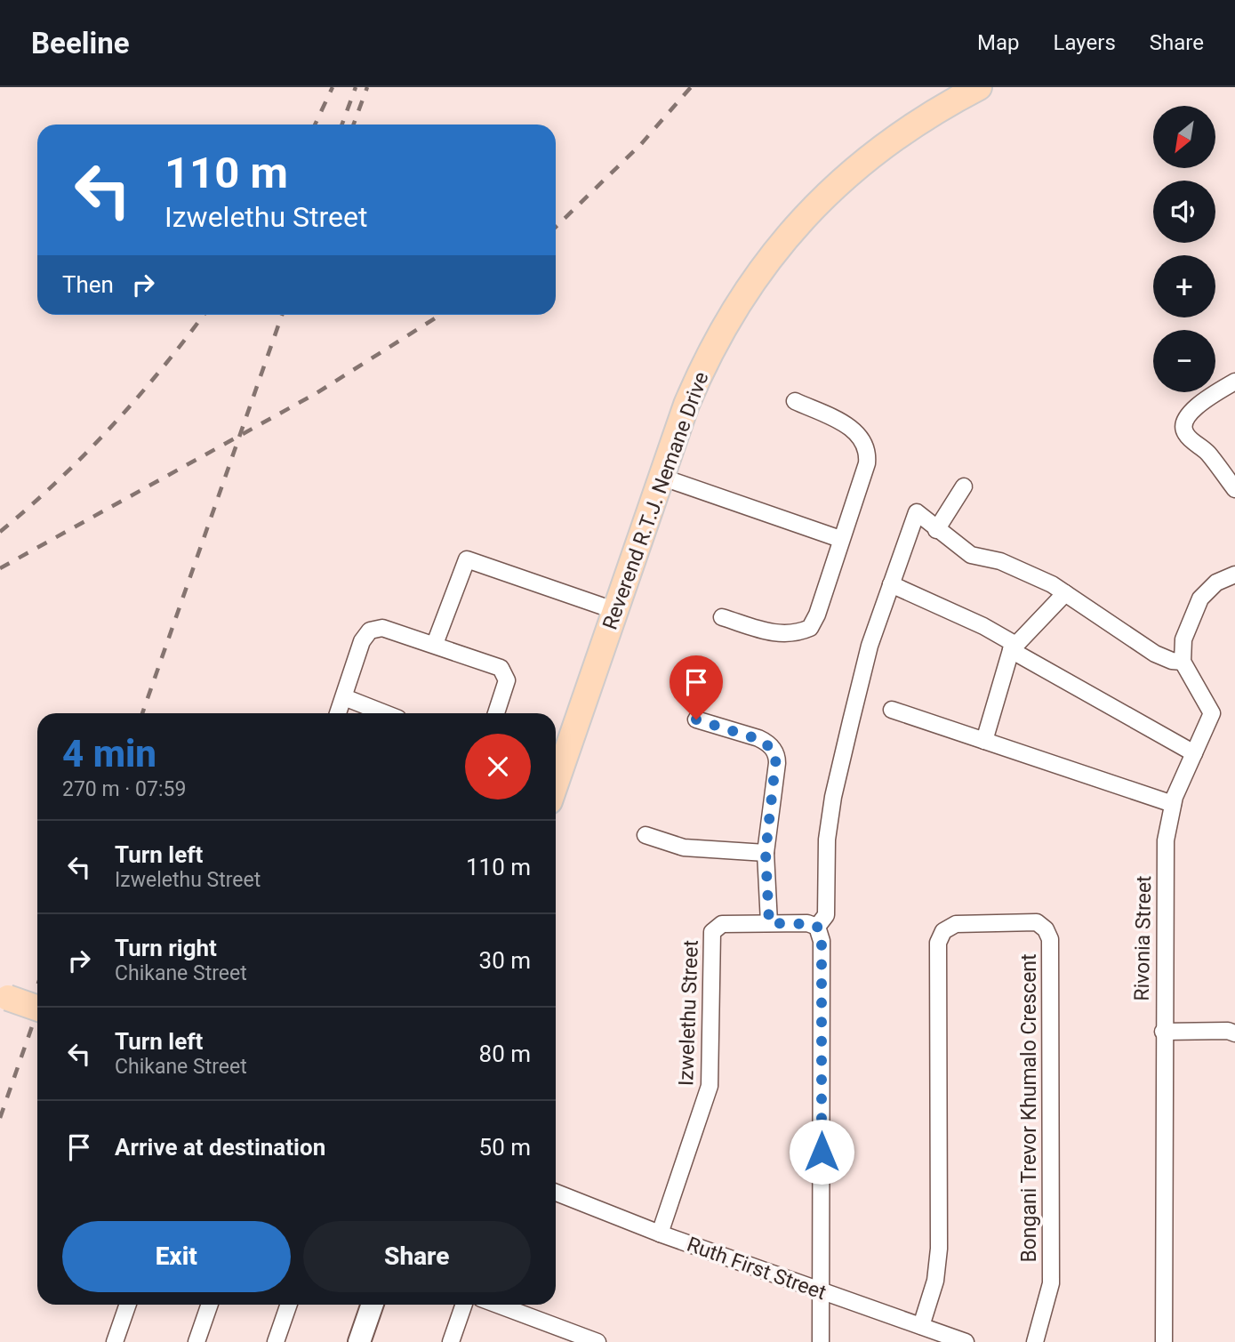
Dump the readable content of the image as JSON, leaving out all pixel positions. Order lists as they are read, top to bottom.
{
  "streets": {
    "main road": ["Reverend R.T.J. Nemane Drive"],
    "street": [
      "Rivonia Street",
      "Izwelethu Street",
      "Bongani Trevor Khumalo Crescent",
      "Ruth First Street"
    ]
  },
  "crossings": [
    ["Izwelethu Street", "Ruth First Street"],
    ["Bongani Trevor Khumalo Crescent", "Ruth First Street"]
  ],
  "north": "bottom left",
  "page": {
    "header": "Beeline",
    "nav": ["Map", "Layers", "Share"],
    "map_buttons": ["+", "−"],
    "turn": ["110 m", "Izwelethu Street"],
    "then": "Then",
    "heading": ["4 min", "270 m · 07:59"],
    "list": [
      {
        "name": "Turn left",
        "note": "Izwelethu Street",
        "value": "110 m"
      },
      {
        "name": "Turn right",
        "note": "Chikane Street",
        "value": "30 m"
      },
      {
        "name": "Turn left",
        "note": "Chikane Street",
        "value": "80 m"
      },
      {
        "name": "Arrive at destination",
        "value": "50 m"
      }
    ],
    "buttons": ["Exit", "Share"]
  }
}
